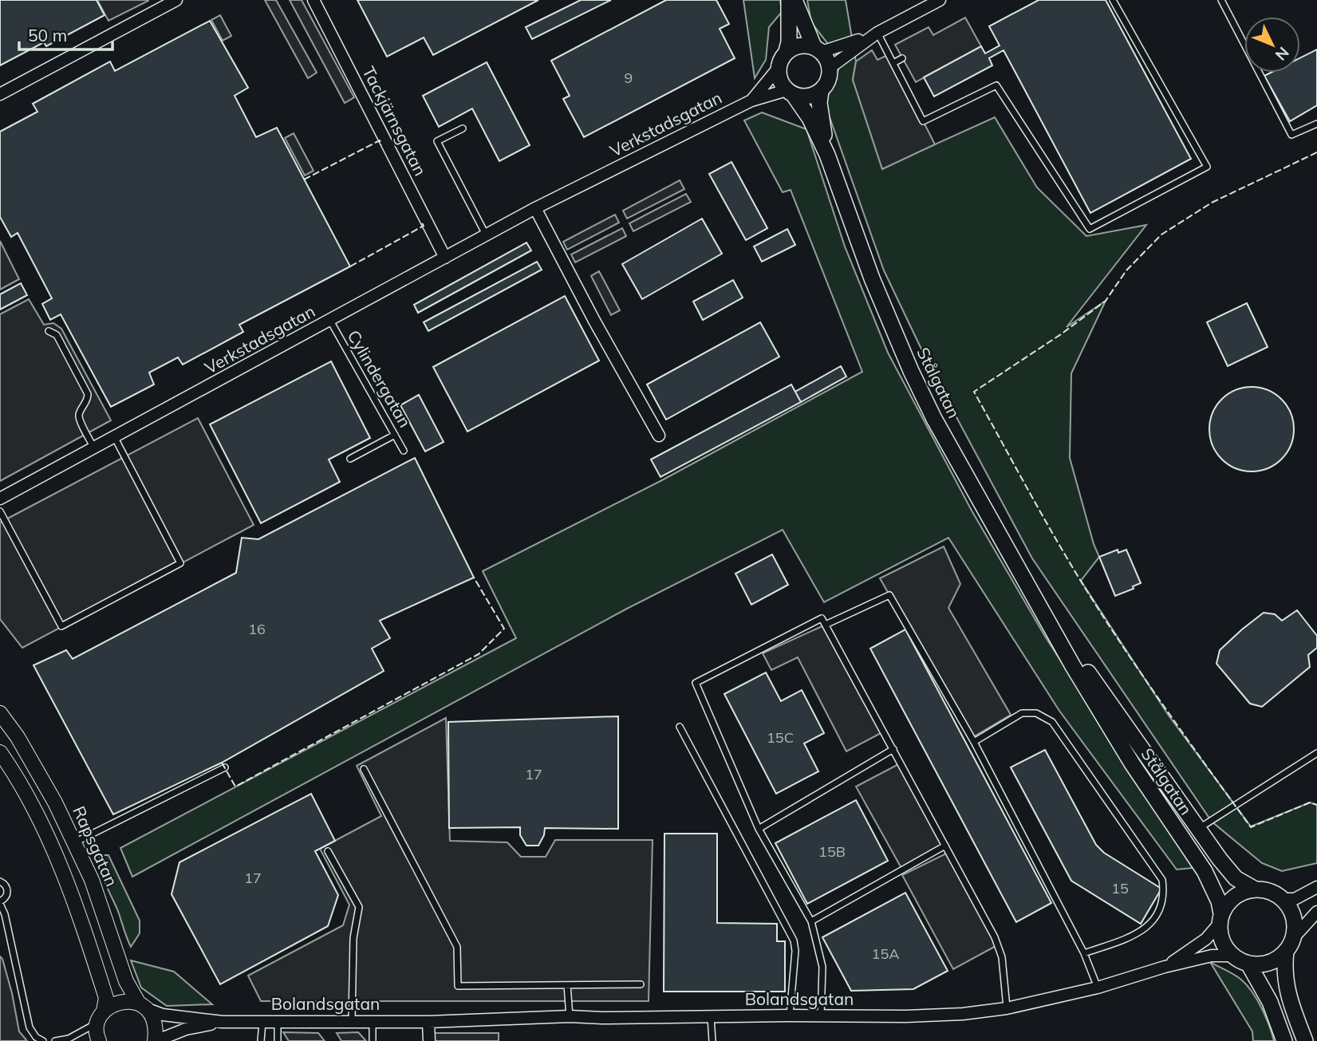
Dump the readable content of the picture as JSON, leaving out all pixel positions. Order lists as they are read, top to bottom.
{
  "streets": {
    "main road": ["Stålgatan"],
    "street": [
      "Tackjärnsgatan",
      "Verkstadsgatan",
      "Rapsgatan",
      "Bolandsgatan"
    ],
    "lane": ["Cylindergatan"]
  },
  "crossings": [
    ["Tackjärnsgatan", "Verkstadsgatan"],
    ["Verkstadsgatan", "Cylindergatan"],
    ["Verkstadsgatan", "Stålgatan"],
    ["Stålgatan", "Bolandsgatan"],
    ["Rapsgatan", "Bolandsgatan"]
  ],
  "house_numbers": [
    "9",
    "16",
    "15C",
    "17",
    "15B",
    "17",
    "15",
    "15A"
  ],
  "scale_bar": "50 m",
  "north": "bottom right"
}
